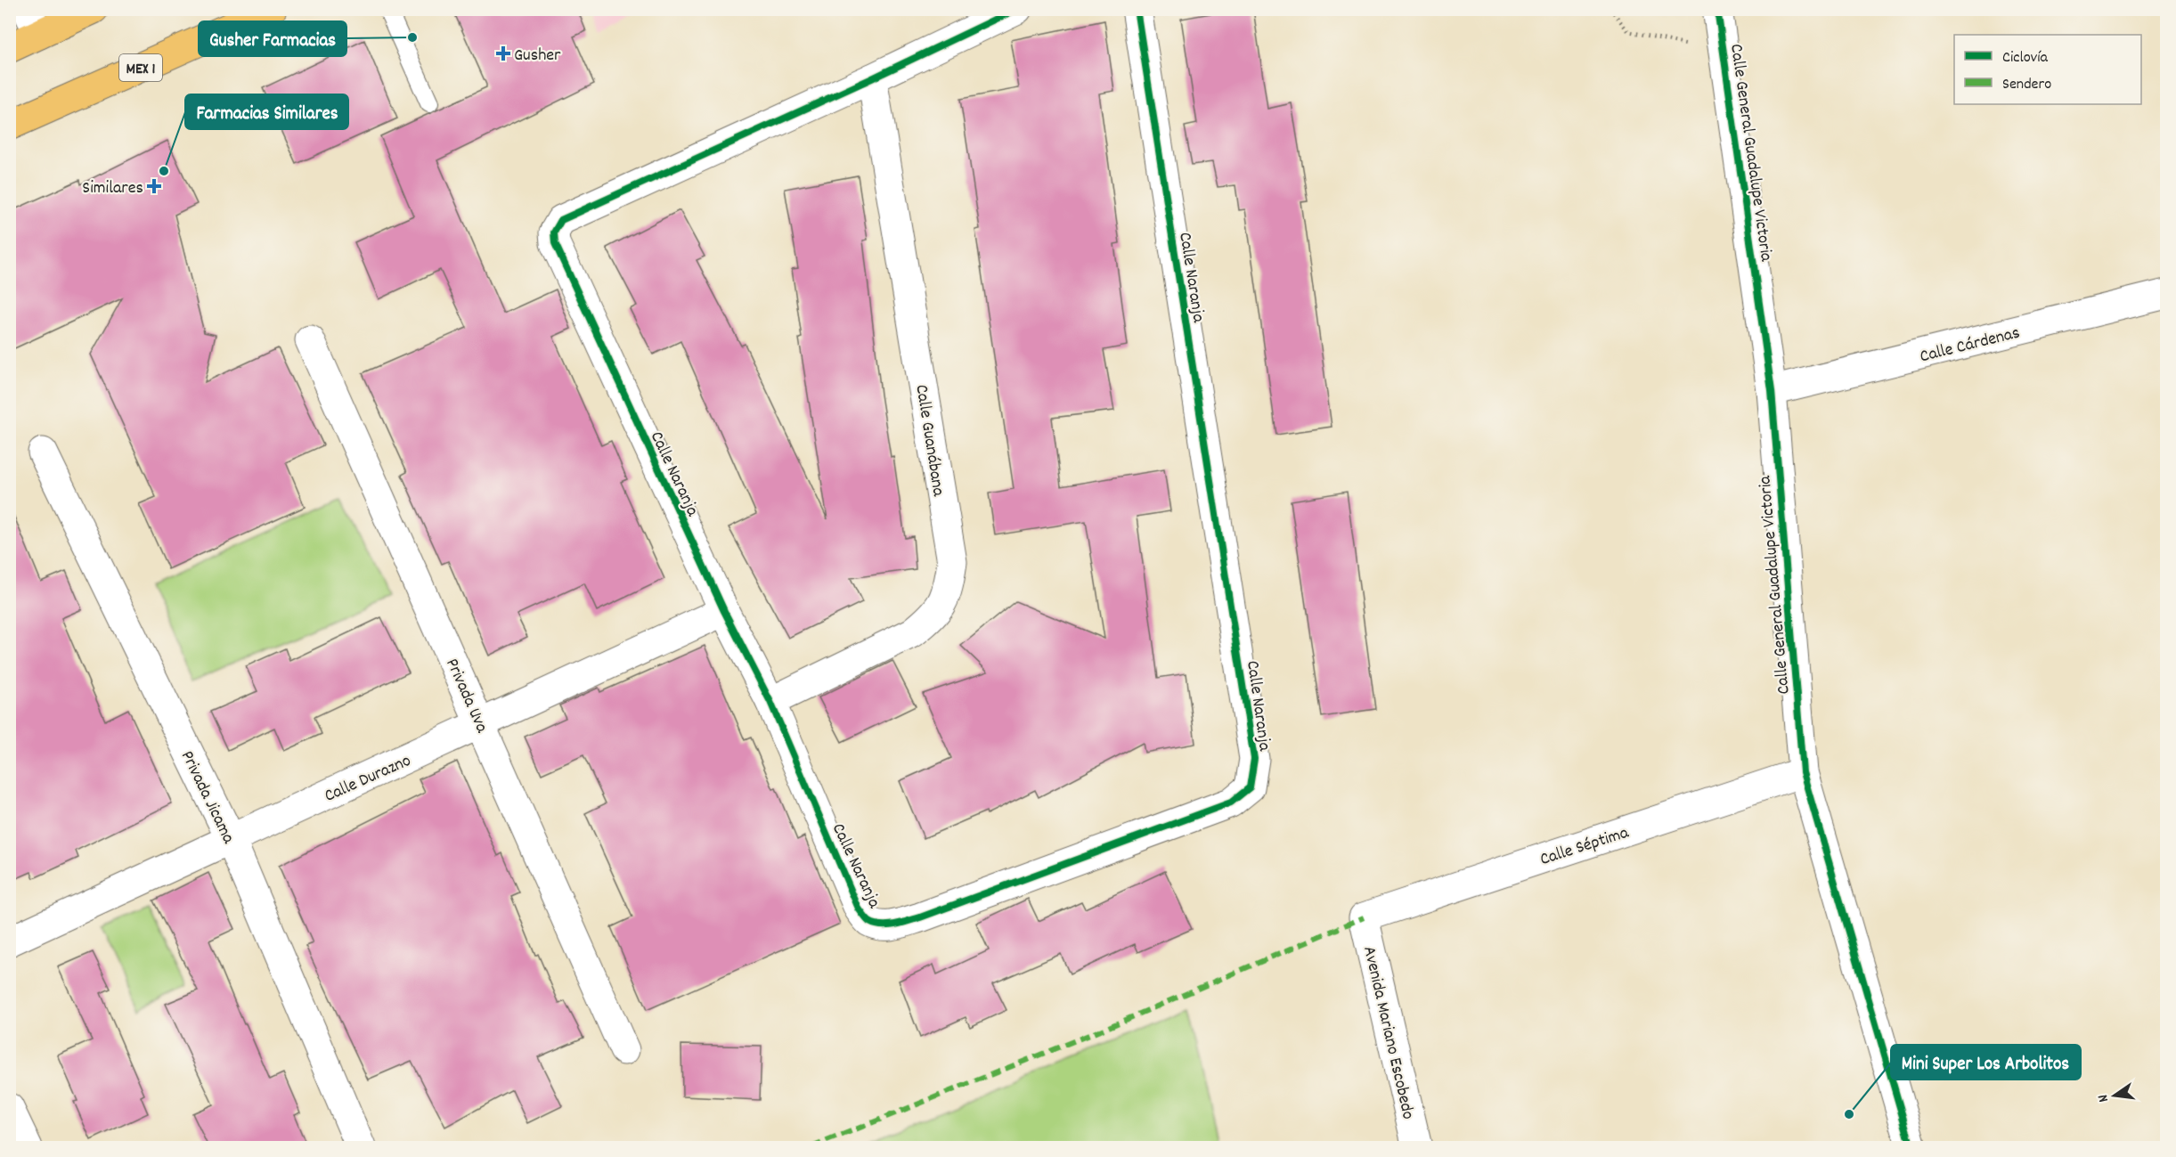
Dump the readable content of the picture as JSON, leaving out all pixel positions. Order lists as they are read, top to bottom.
{
  "streets": {
    "main road": ["MEX 1"],
    "street": [
      "Calle General Guadalupe Victoria",
      "Calle Naranja",
      "Calle Cárdenas",
      "Calle Guanábana",
      "Privada Uva",
      "Calle Durazno",
      "Privada Jicama",
      "Calle Séptima",
      "Avenida Mariano Escobedo"
    ]
  },
  "crossings": [
    ["Calle General Guadalupe Victoria", "Calle Cárdenas"],
    ["Calle General Guadalupe Victoria", "Calle Séptima"],
    ["Calle Naranja", "Calle Guanábana"],
    ["Calle Naranja", "Calle Durazno"],
    ["Privada Uva", "Calle Durazno"],
    ["Calle Durazno", "Privada Jicama"],
    ["Calle Séptima", "Avenida Mariano Escobedo"]
  ],
  "places": {
    "other": ["Gusher Farmacias", "Farmacias Similares", "Mini Super Los Arbolitos"],
    "health": ["Gusher", "Similares"]
  },
  "legend": ["Ciclovía", "Sendero"],
  "north": "left"
}
